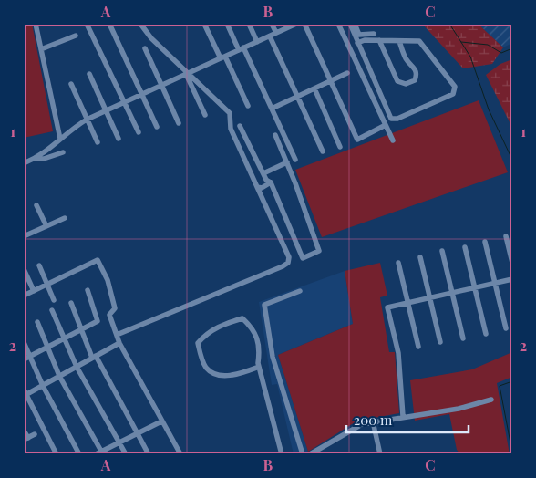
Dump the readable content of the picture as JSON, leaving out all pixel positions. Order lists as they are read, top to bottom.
{
  "scale_bar": "200 m",
  "grid": {
    "columns": ["A", "B", "C"],
    "rows": ["1", "2"]
  }
}
